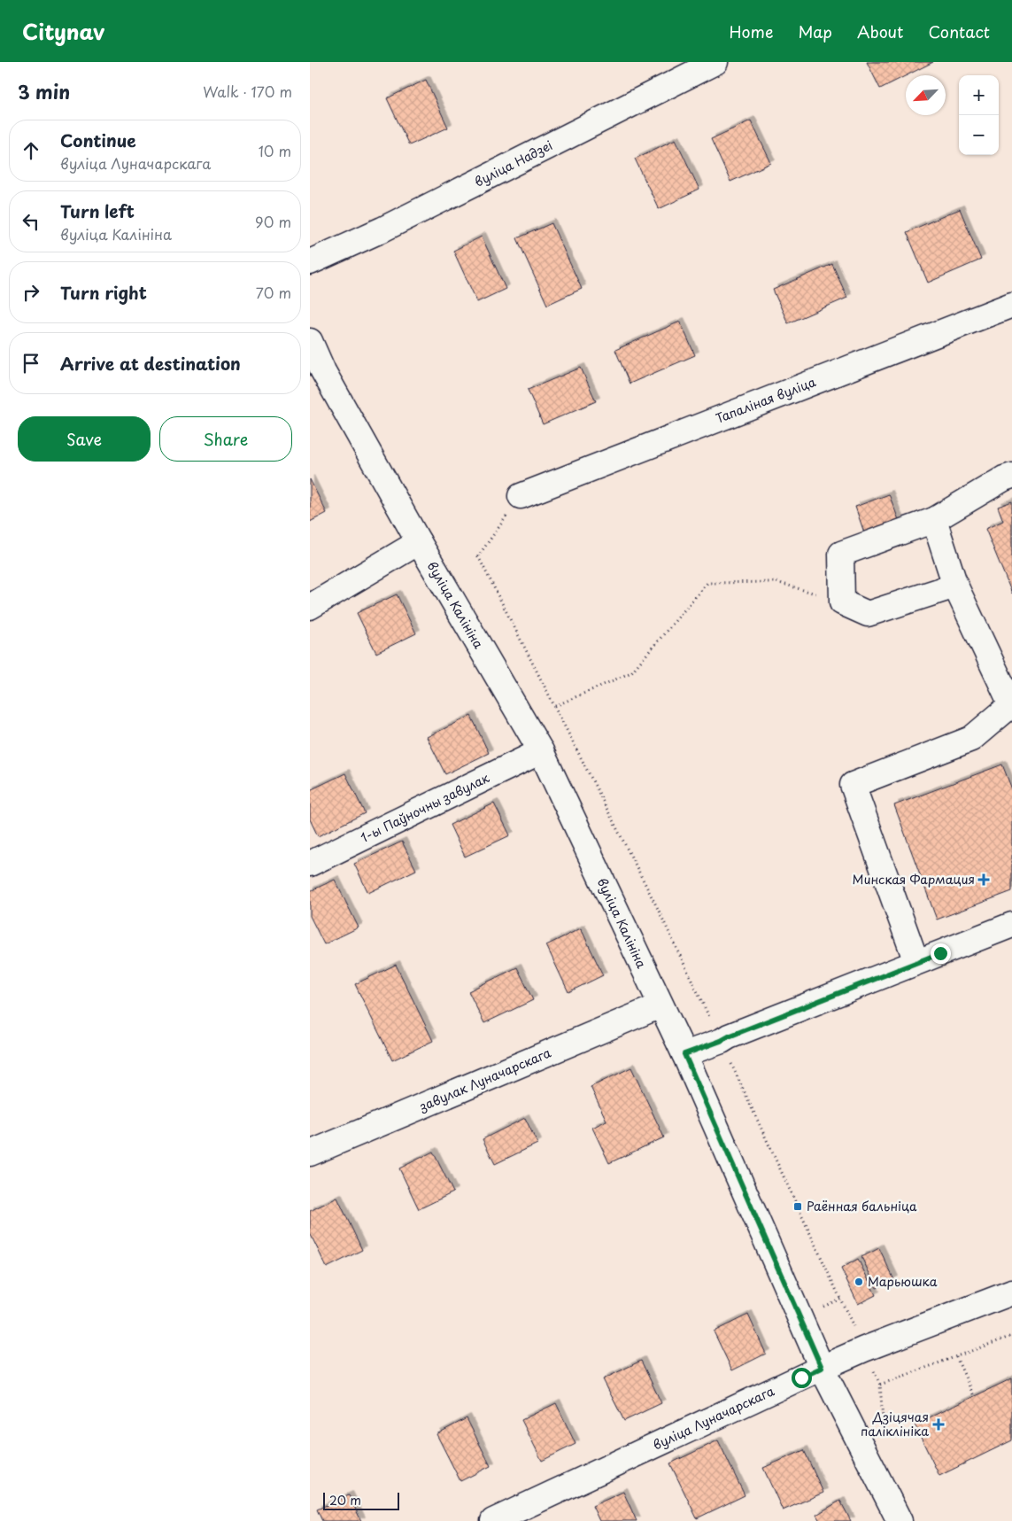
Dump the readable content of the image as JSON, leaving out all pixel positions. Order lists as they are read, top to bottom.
{
  "streets": {
    "street": [
      "вуліца Надзеі",
      "Тапаліная вуліца",
      "вуліца Калініна",
      "1-ы Паўночны завулак",
      "завулак Луначарскага",
      "вуліца Луначарскага"
    ]
  },
  "crossings": [
    ["вуліца Калініна", "1-ы Паўночны завулак"],
    ["вуліца Калініна", "завулак Луначарскага"],
    ["вуліца Калініна", "вуліца Луначарскага"]
  ],
  "places": {
    "health": ["Минская Фармация", "Дзіцячая паліклініка"],
    "transit": ["Раённая бальніца"],
    "other": ["Марьюшка"]
  },
  "scale_bar": "20 m",
  "north": "bottom left",
  "page": {
    "header": "Citynav",
    "nav": [
      "Home",
      "Map",
      "About",
      "Contact"
    ],
    "heading": ["3 min", "Walk · 170 m"],
    "map_buttons": ["+", "−"],
    "list": [
      ["Continue", "вуліца Луначарскага", "10 m"],
      ["Turn left", "вуліца Калініна", "90 m"],
      ["Turn right", "70 m"],
      "Arrive at destination"
    ],
    "buttons": ["Save", "Share"],
    "scale": "20 m"
  }
}
